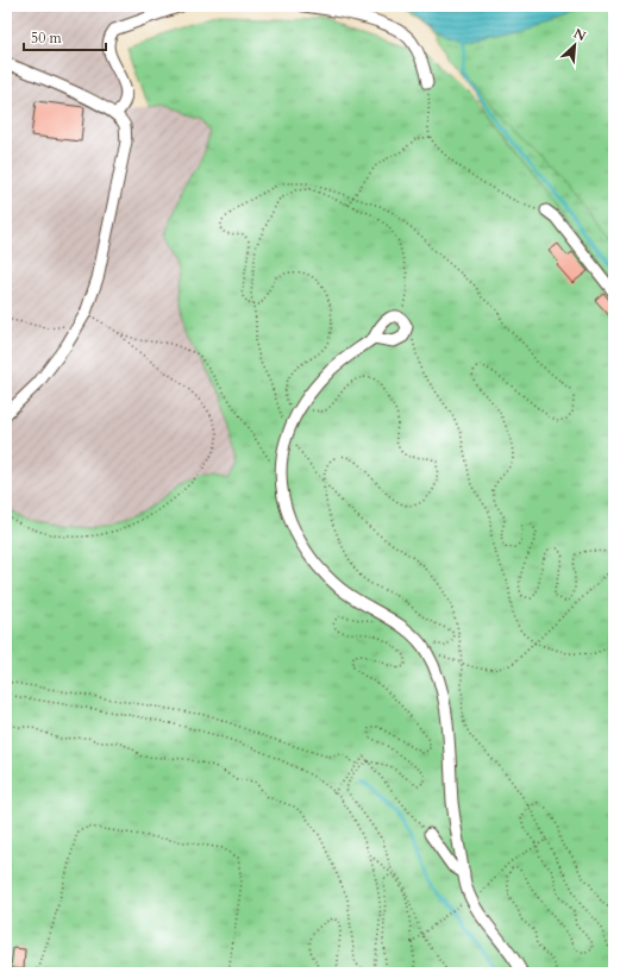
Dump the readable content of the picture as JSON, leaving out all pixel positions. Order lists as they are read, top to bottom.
{
  "scale_bar": "50 m",
  "north": "top right"
}
